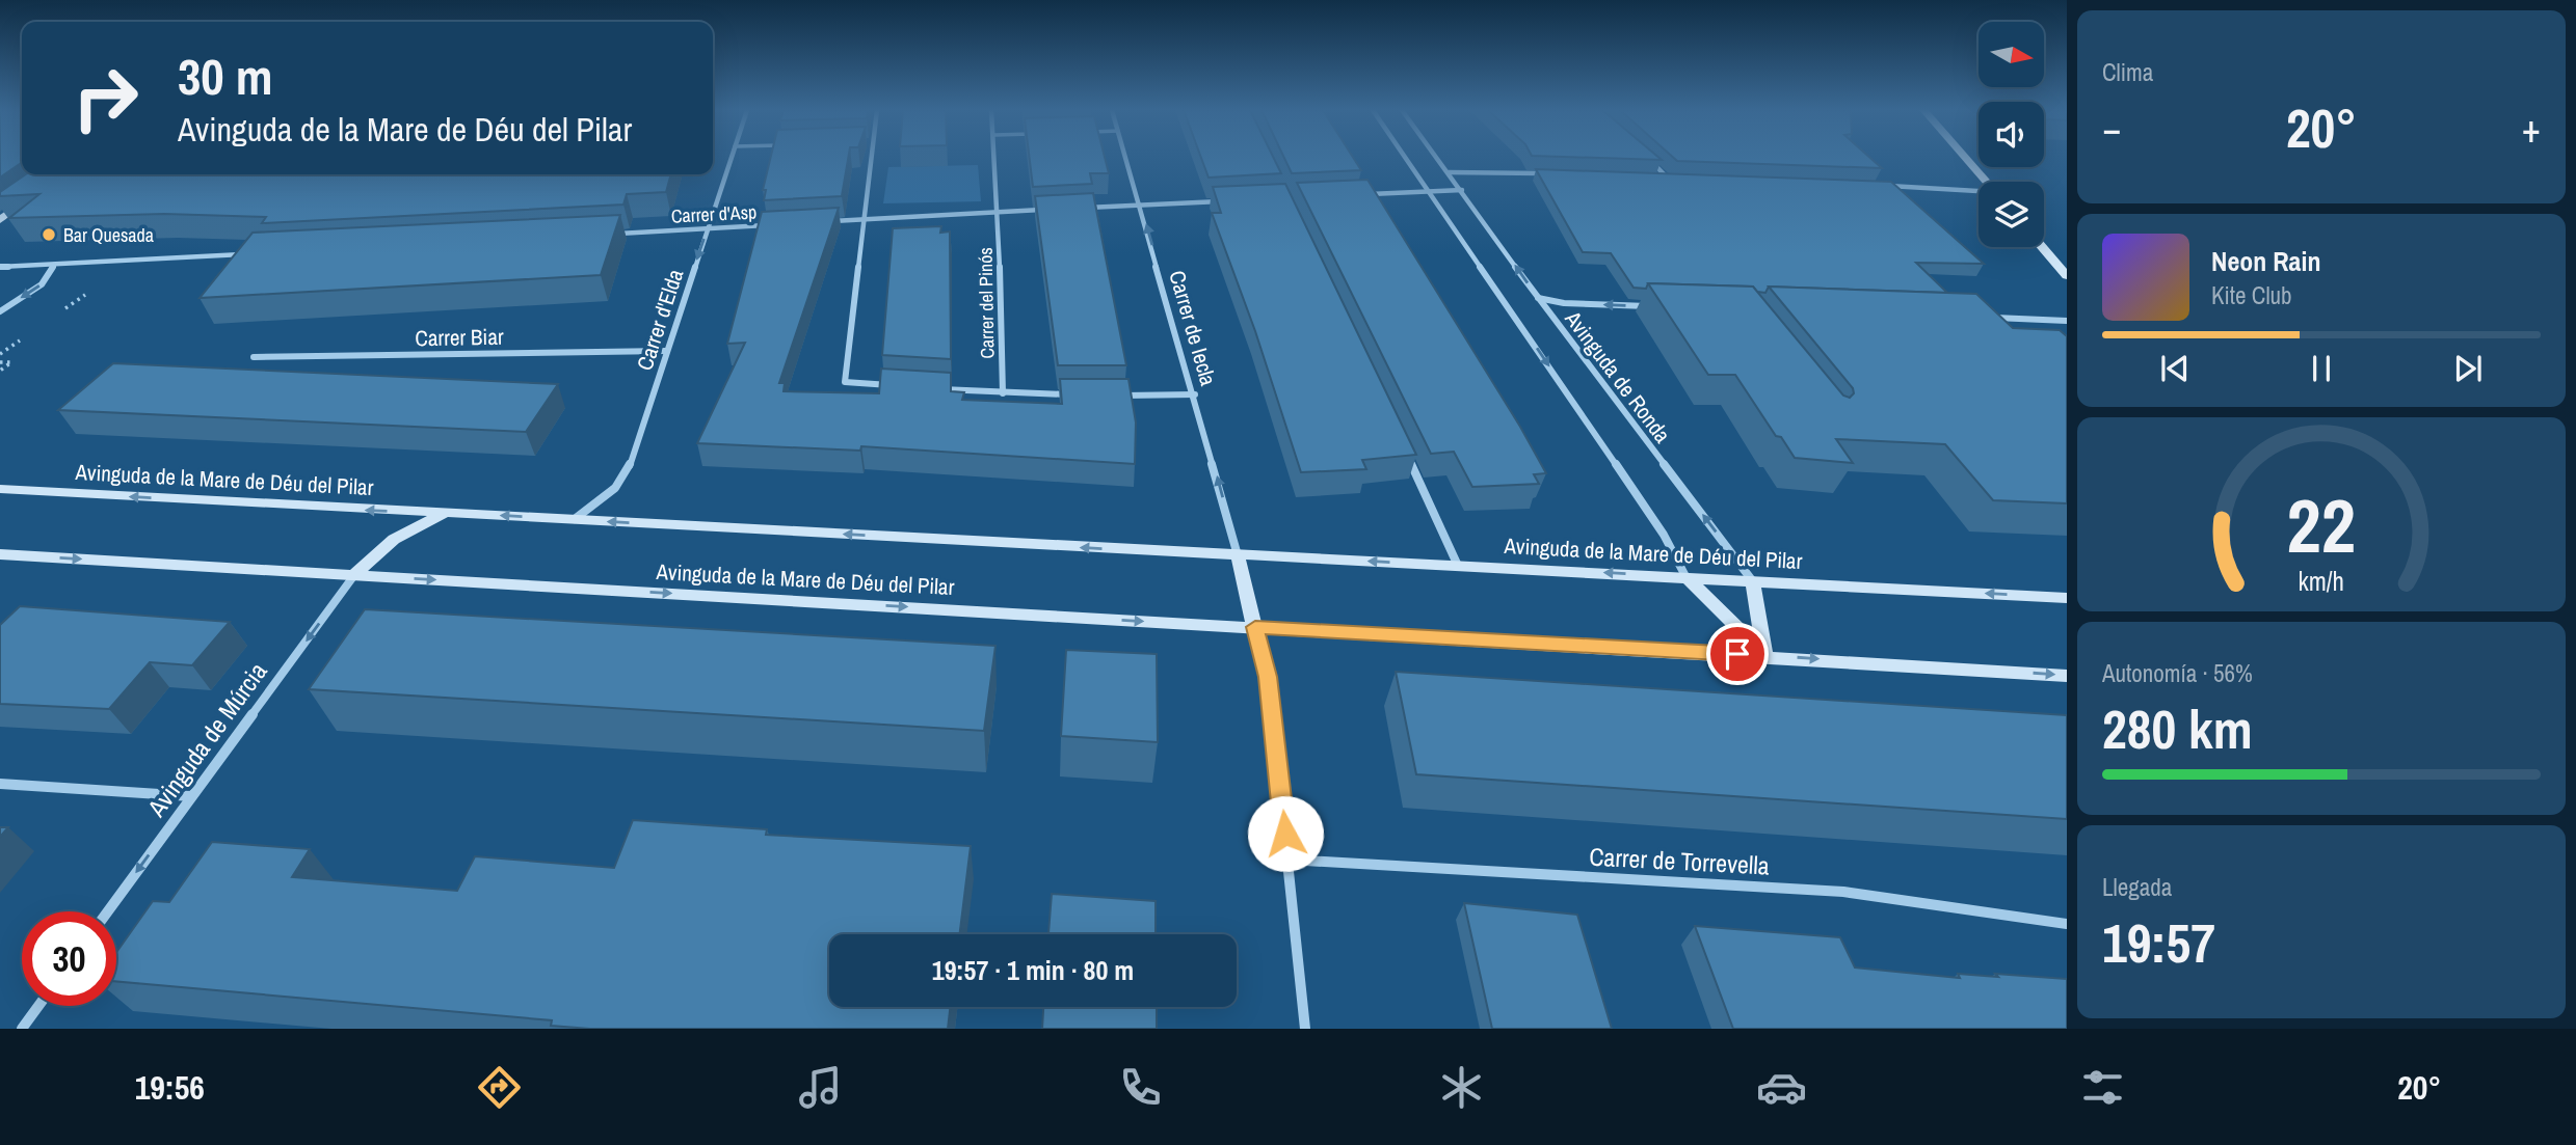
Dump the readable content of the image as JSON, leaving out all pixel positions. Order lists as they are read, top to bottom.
{
  "streets": {
    "street": [
      "Carrer d'Asp",
      "Carrer del Pinós",
      "Carrer d'Elda",
      "Carrer de Iecla",
      "Carrer Biar",
      "Avinguda de Ronda",
      "Avinguda de la Mare de Déu del Pilar",
      "Avinguda de Múrcia",
      "Carrer de Torrevella"
    ]
  },
  "crossings": [
    ["Carrer d'Asp", "Carrer d'Elda"],
    ["Carrer d'Elda", "Carrer Biar"],
    ["Carrer d'Elda", "Avinguda de la Mare de Déu del Pilar"],
    ["Carrer de Iecla", "Avinguda de la Mare de Déu del Pilar"],
    ["Avinguda de Ronda", "Avinguda de la Mare de Déu del Pilar"],
    ["Avinguda de la Mare de Déu del Pilar", "Avinguda de Múrcia"]
  ],
  "one_way": ["Carrer de Iecla", "Avinguda de Múrcia"],
  "places": ["Bar Quesada"],
  "north": "right",
  "page": {
    "tile": [
      "Clima",
      ["Autonomía · 56%", "280 km"],
      ["Llegada", "19:57"]
    ],
    "turn": ["30 m", "Avinguda de la Mare de Déu del Pilar"],
    "heat": ["−", "20°", "+"],
    "song": ["Neon Rain", "Kite Club"],
    "limit": "30",
    "trip": "19:57 · 1 min · 80 m",
    "tabs": ["19:56", "20°"],
    "gauge": ["22", "km/h"]
  }
}
